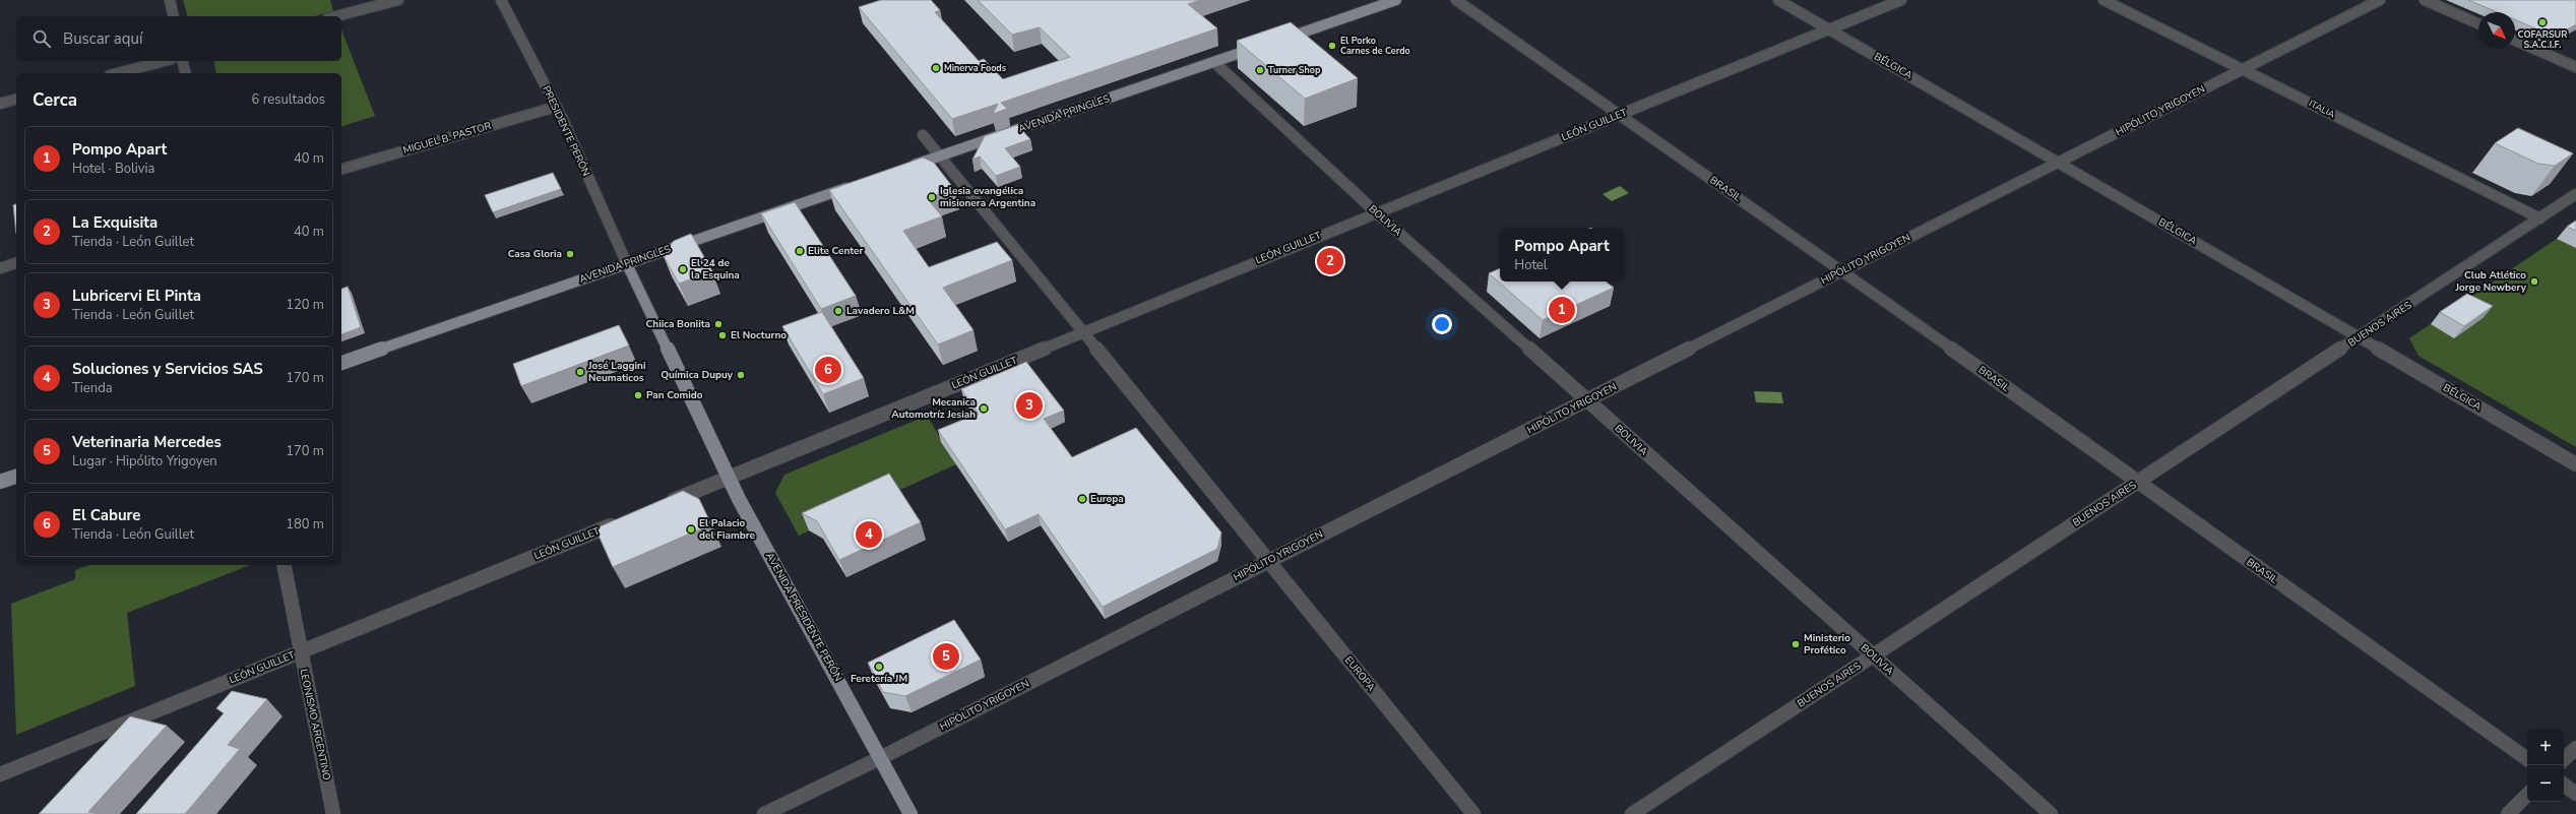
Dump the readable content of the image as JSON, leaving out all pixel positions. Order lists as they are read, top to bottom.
{
  "streets": {
    "main road": ["AVENIDA PRINGLES", "AVENIDA PRESIDENTE PERÓN"],
    "street": [
      "BÉLGICA",
      "ITALIA",
      "HIPÓLITO YRIGOYEN",
      "LEÓN GUILLET",
      "PRESIDENTE PERÓN",
      "MIGUEL B. PASTOR",
      "BRASIL",
      "BOLIVIA",
      "BUENOS AIRES",
      "EUROPA",
      "LEONISMO ARGENTINO"
    ]
  },
  "crossings": [
    ["BÉLGICA", "HIPÓLITO YRIGOYEN"],
    ["BÉLGICA", "LEÓN GUILLET"],
    ["BÉLGICA", "BUENOS AIRES"],
    ["ITALIA", "HIPÓLITO YRIGOYEN"],
    ["ITALIA", "BUENOS AIRES"],
    ["HIPÓLITO YRIGOYEN", "BRASIL"],
    ["HIPÓLITO YRIGOYEN", "BOLIVIA"],
    ["HIPÓLITO YRIGOYEN", "AVENIDA PRESIDENTE PERÓN"],
    ["HIPÓLITO YRIGOYEN", "EUROPA"],
    ["AVENIDA PRINGLES", "PRESIDENTE PERÓN"],
    ["AVENIDA PRINGLES", "BOLIVIA"],
    ["AVENIDA PRINGLES", "AVENIDA PRESIDENTE PERÓN"],
    ["AVENIDA PRINGLES", "EUROPA"],
    ["LEÓN GUILLET", "BRASIL"],
    ["LEÓN GUILLET", "BOLIVIA"],
    ["LEÓN GUILLET", "AVENIDA PRESIDENTE PERÓN"],
    ["LEÓN GUILLET", "EUROPA"],
    ["LEÓN GUILLET", "LEONISMO ARGENTINO"],
    ["PRESIDENTE PERÓN", "MIGUEL B. PASTOR"],
    ["PRESIDENTE PERÓN", "AVENIDA PRESIDENTE PERÓN"],
    ["BRASIL", "BUENOS AIRES"],
    ["BOLIVIA", "BUENOS AIRES"]
  ],
  "places": [
    "COFARSUR S.A.C.I.F.",
    "El Porko Carnes de Cerdo",
    "Minerva Foods",
    "Turner Shop",
    "Iglesia evangélica misionera Argentina",
    "Elite Center",
    "Casa Gloria",
    "El 24 de la Esquina",
    "Club Atlético Jorge Newbery",
    "Lavadero L&M",
    "Chiica Boniita",
    "El Nocturno",
    "José Laggini Neumaticos",
    "Química Dupuy",
    "Pan Comido",
    "Mecanica Automotríz Jesiah",
    "Europa",
    "El Palacio del Fiambre",
    "Ministerio Profético",
    "Feretería JM"
  ],
  "north": "bottom right",
  "page": {
    "search": "Buscar aquí",
    "heading": ["Cerca", "6 resultados"],
    "list": [
      {
        "mark": "1",
        "name": "Pompo Apart",
        "note": "Hotel · Bolivia",
        "value": "40 m"
      },
      {
        "mark": "2",
        "name": "La Exquisita",
        "note": "Tienda · León Guillet",
        "value": "40 m"
      },
      {
        "mark": "3",
        "name": "Lubricervi El Pinta",
        "note": "Tienda · León Guillet",
        "value": "120 m"
      },
      {
        "mark": "4",
        "name": "Soluciones y Servicios SAS",
        "note": "Tienda",
        "value": "170 m"
      },
      {
        "mark": "5",
        "name": "Veterinaria Mercedes",
        "note": "Lugar · Hipólito Yrigoyen",
        "value": "170 m"
      },
      {
        "mark": "6",
        "name": "El Cabure",
        "note": "Tienda · León Guillet",
        "value": "180 m"
      }
    ],
    "popup": ["Pompo Apart", "Hotel"],
    "pins": [
      "2",
      "1",
      "6",
      "3",
      "4",
      "5"
    ],
    "map_buttons": ["+", "−"]
  }
}
